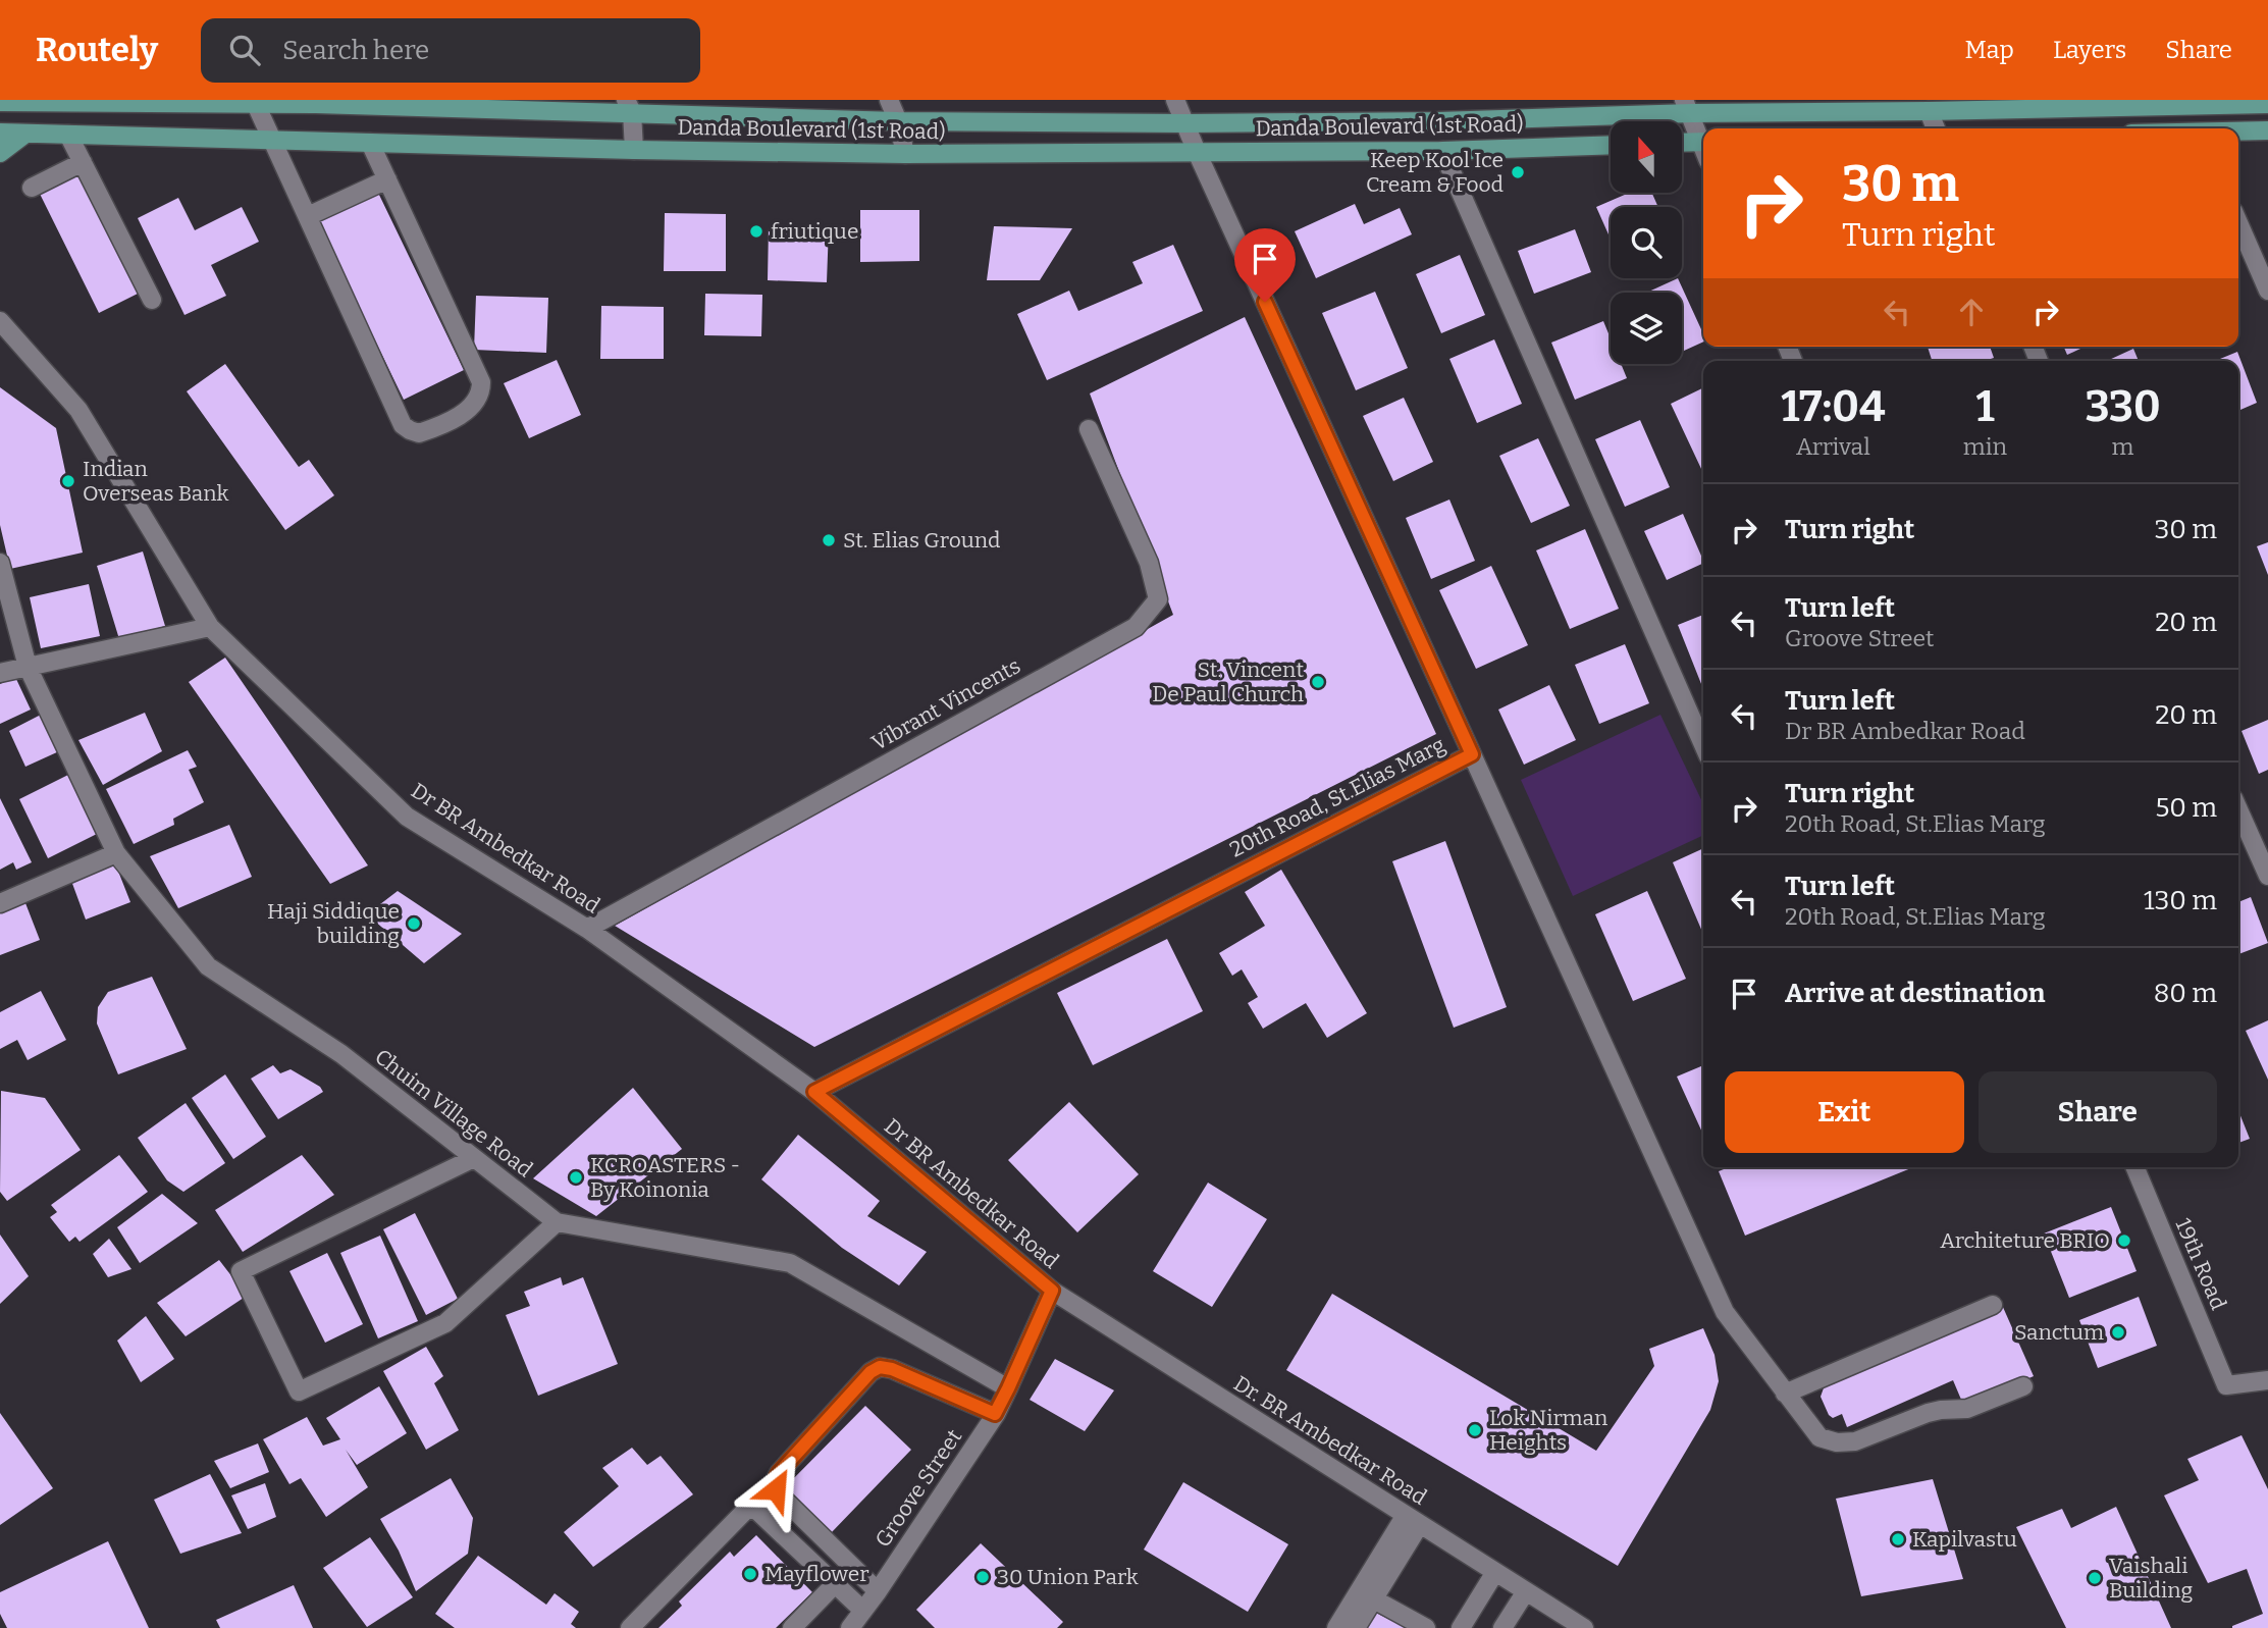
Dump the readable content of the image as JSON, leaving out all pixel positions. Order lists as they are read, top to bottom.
{
  "streets": {
    "main road": ["Danda Boulevard (1st Road)"],
    "street": [
      "Vibrant Vincents",
      "20th Road, St.Elias Marg",
      "Dr BR Ambedkar Road",
      "Chuim Village Road",
      "19th Road",
      "Dr. BR Ambedkar Road",
      "Groove Street"
    ]
  },
  "crossings": [
    ["Danda Boulevard (1st Road)", "20th Road, St.Elias Marg"],
    ["Vibrant Vincents", "Dr BR Ambedkar Road"],
    ["20th Road, St.Elias Marg", "Dr BR Ambedkar Road"],
    ["Dr BR Ambedkar Road", "Dr. BR Ambedkar Road"],
    ["Dr BR Ambedkar Road", "Groove Street"],
    ["Chuim Village Road", "Groove Street"],
    ["Dr. BR Ambedkar Road", "Groove Street"]
  ],
  "places": [
    "Keep Kool Ice Cream & Food",
    "friutique",
    "Indian Overseas Bank",
    "St. Elias Ground",
    "St. Vincent De Paul Church",
    "Haji Siddique building",
    "KCROASTERS - By Koinonia",
    "Architeture BRIO",
    "Sanctum",
    "Lok Nirman Heights",
    "Kapilvastu",
    "Mayflower",
    "30 Union Park",
    "Vaishali Building"
  ],
  "north": "top",
  "page": {
    "header": "Routely",
    "search": "Search here",
    "nav": ["Map", "Layers", "Share"],
    "turn": ["30 m", "Turn right"],
    "eta": [
      "17:04",
      "Arrival",
      "1",
      "min",
      "330",
      "m"
    ],
    "list": [
      {
        "name": "Turn right",
        "value": "30 m"
      },
      {
        "name": "Turn left",
        "note": "Groove Street",
        "value": "20 m"
      },
      {
        "name": "Turn left",
        "note": "Dr BR Ambedkar Road",
        "value": "20 m"
      },
      {
        "name": "Turn right",
        "note": "20th Road, St.Elias Marg",
        "value": "50 m"
      },
      {
        "name": "Turn left",
        "note": "20th Road, St.Elias Marg",
        "value": "130 m"
      },
      {
        "name": "Arrive at destination",
        "value": "80 m"
      }
    ],
    "buttons": ["Exit", "Share"]
  }
}
